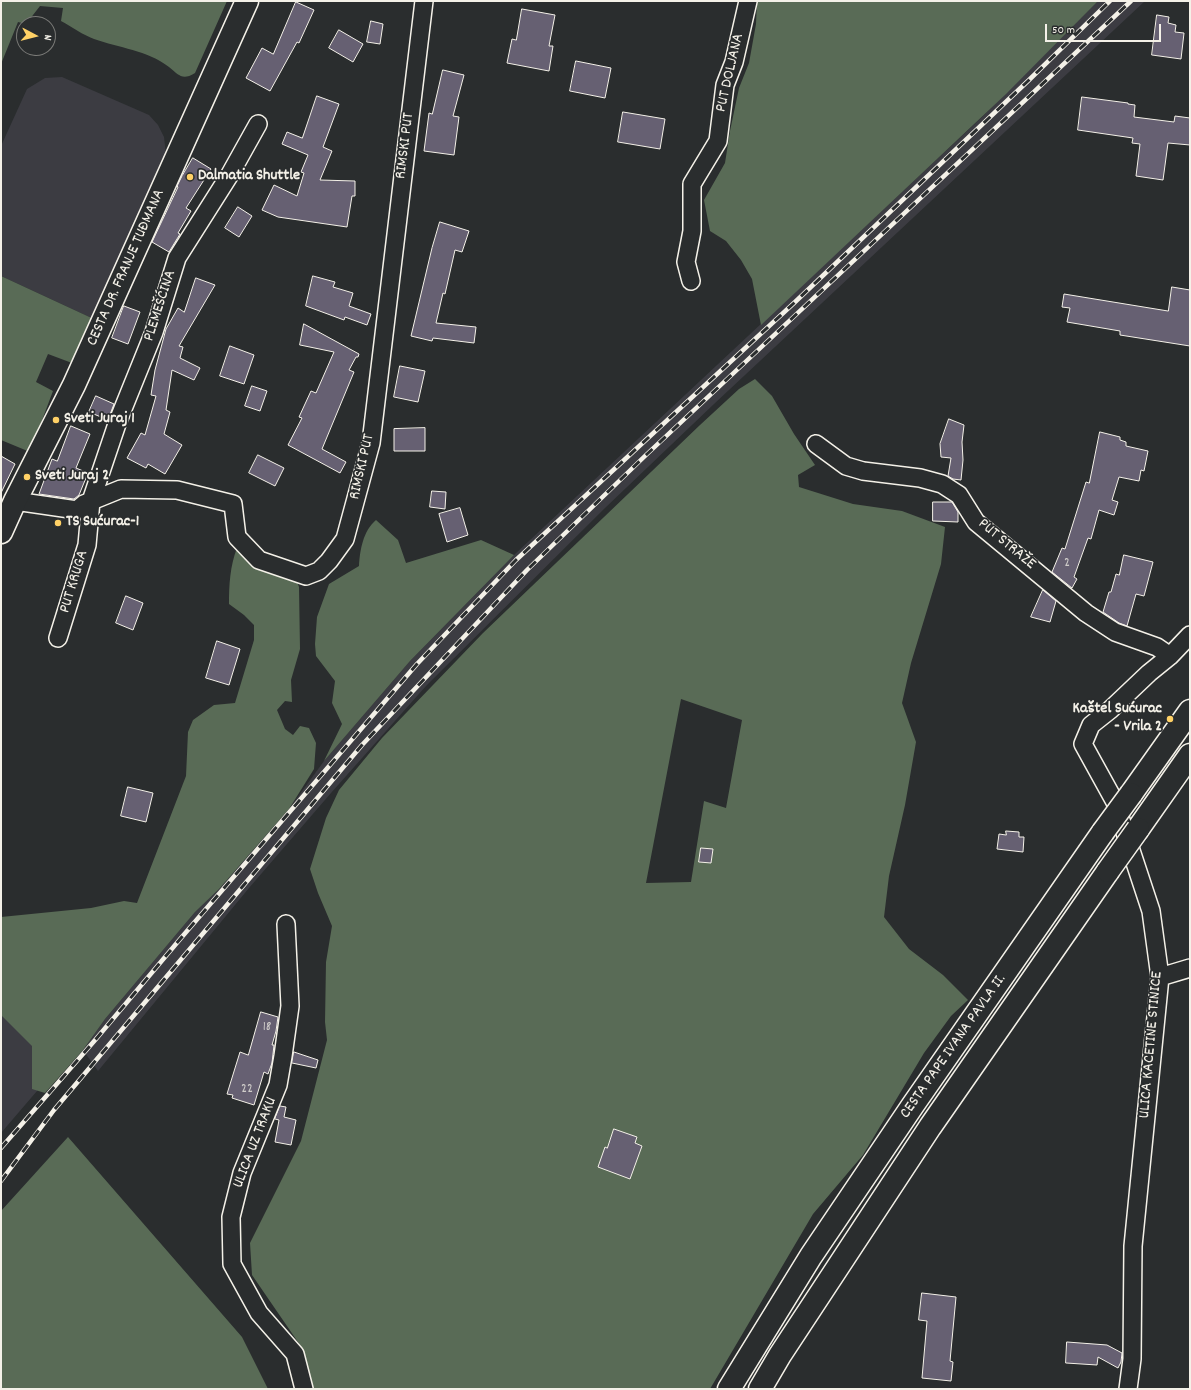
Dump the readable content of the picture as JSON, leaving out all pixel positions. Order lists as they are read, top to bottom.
{
  "streets": {
    "main road": ["CESTA DR. FRANJE TUĐMANA", "CESTA PAPE IVANA PAVLA II."],
    "street": [
      "PUT DOLJANA",
      "RIMSKI PUT",
      "PLEMEŠĆINA",
      "PUT STRAŽE",
      "PUT KRUGA",
      "ULICA KACETINE STINICE",
      "ULICA UZ TRAKU"
    ]
  },
  "crossings": [
    ["RIMSKI PUT", "CESTA DR. FRANJE TUĐMANA"],
    ["RIMSKI PUT", "PLEMEŠĆINA"],
    ["RIMSKI PUT", "PUT KRUGA"],
    ["PLEMEŠĆINA", "PUT KRUGA"],
    ["PUT STRAŽE", "ULICA KACETINE STINICE"]
  ],
  "places": [
    "Dalmatia Shuttle",
    "Sveti Juraj 1",
    "Sveti Juraj 2",
    "TS Sućurac-1",
    "Kaštel Sućurac - Vrila 2"
  ],
  "house_numbers": ["2", "18", "22"],
  "scale_bar": "50 m",
  "north": "right"
}
